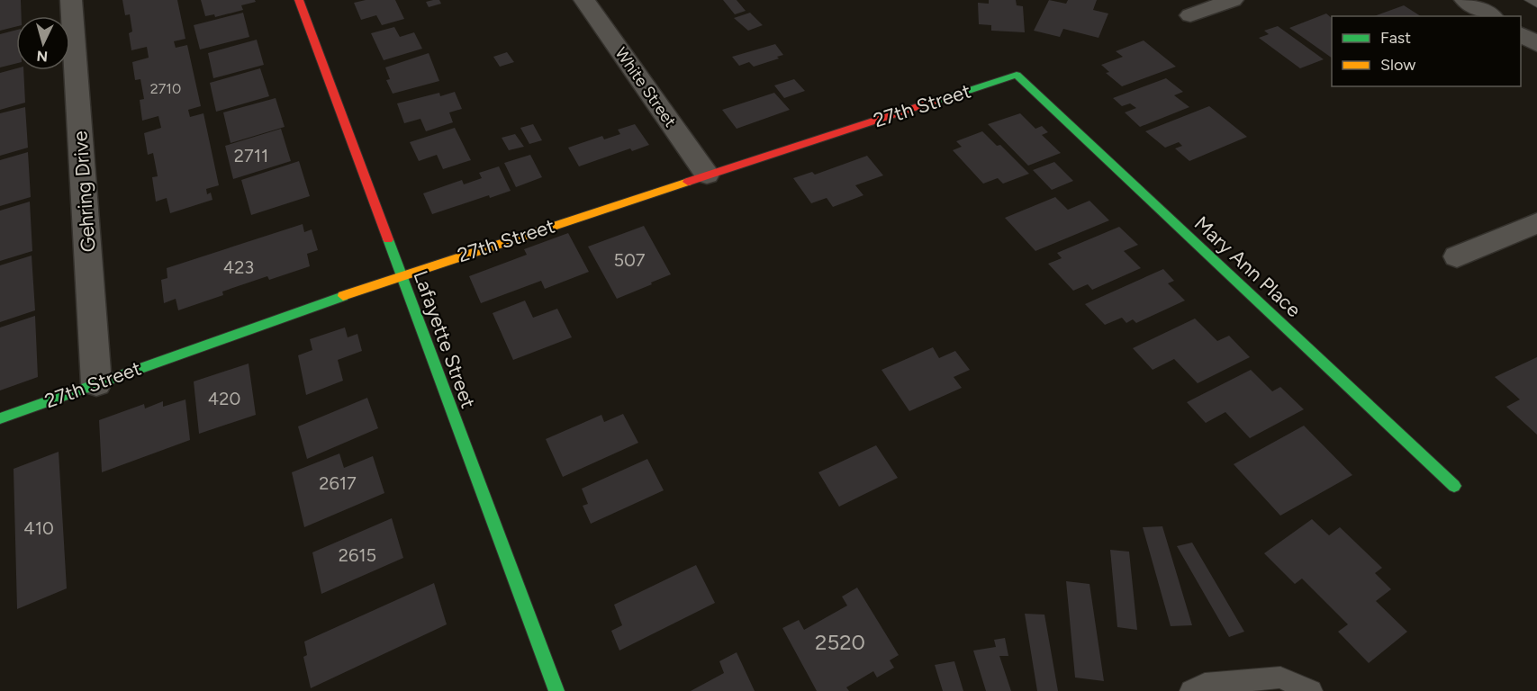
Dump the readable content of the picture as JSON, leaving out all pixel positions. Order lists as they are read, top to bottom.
{
  "streets": {
    "street": [
      "White Street",
      "27th Street",
      "Gehring Drive",
      "Mary Ann Place",
      "Lafayette Street"
    ]
  },
  "crossings": [
    ["White Street", "27th Street"],
    ["27th Street", "Gehring Drive"],
    ["27th Street", "Mary Ann Place"],
    ["27th Street", "Lafayette Street"]
  ],
  "house_numbers": [
    "2710",
    "2711",
    "507",
    "423",
    "420",
    "2617",
    "410",
    "2615",
    "2520"
  ],
  "legend": ["Fast", "Slow"],
  "north": "bottom"
}
